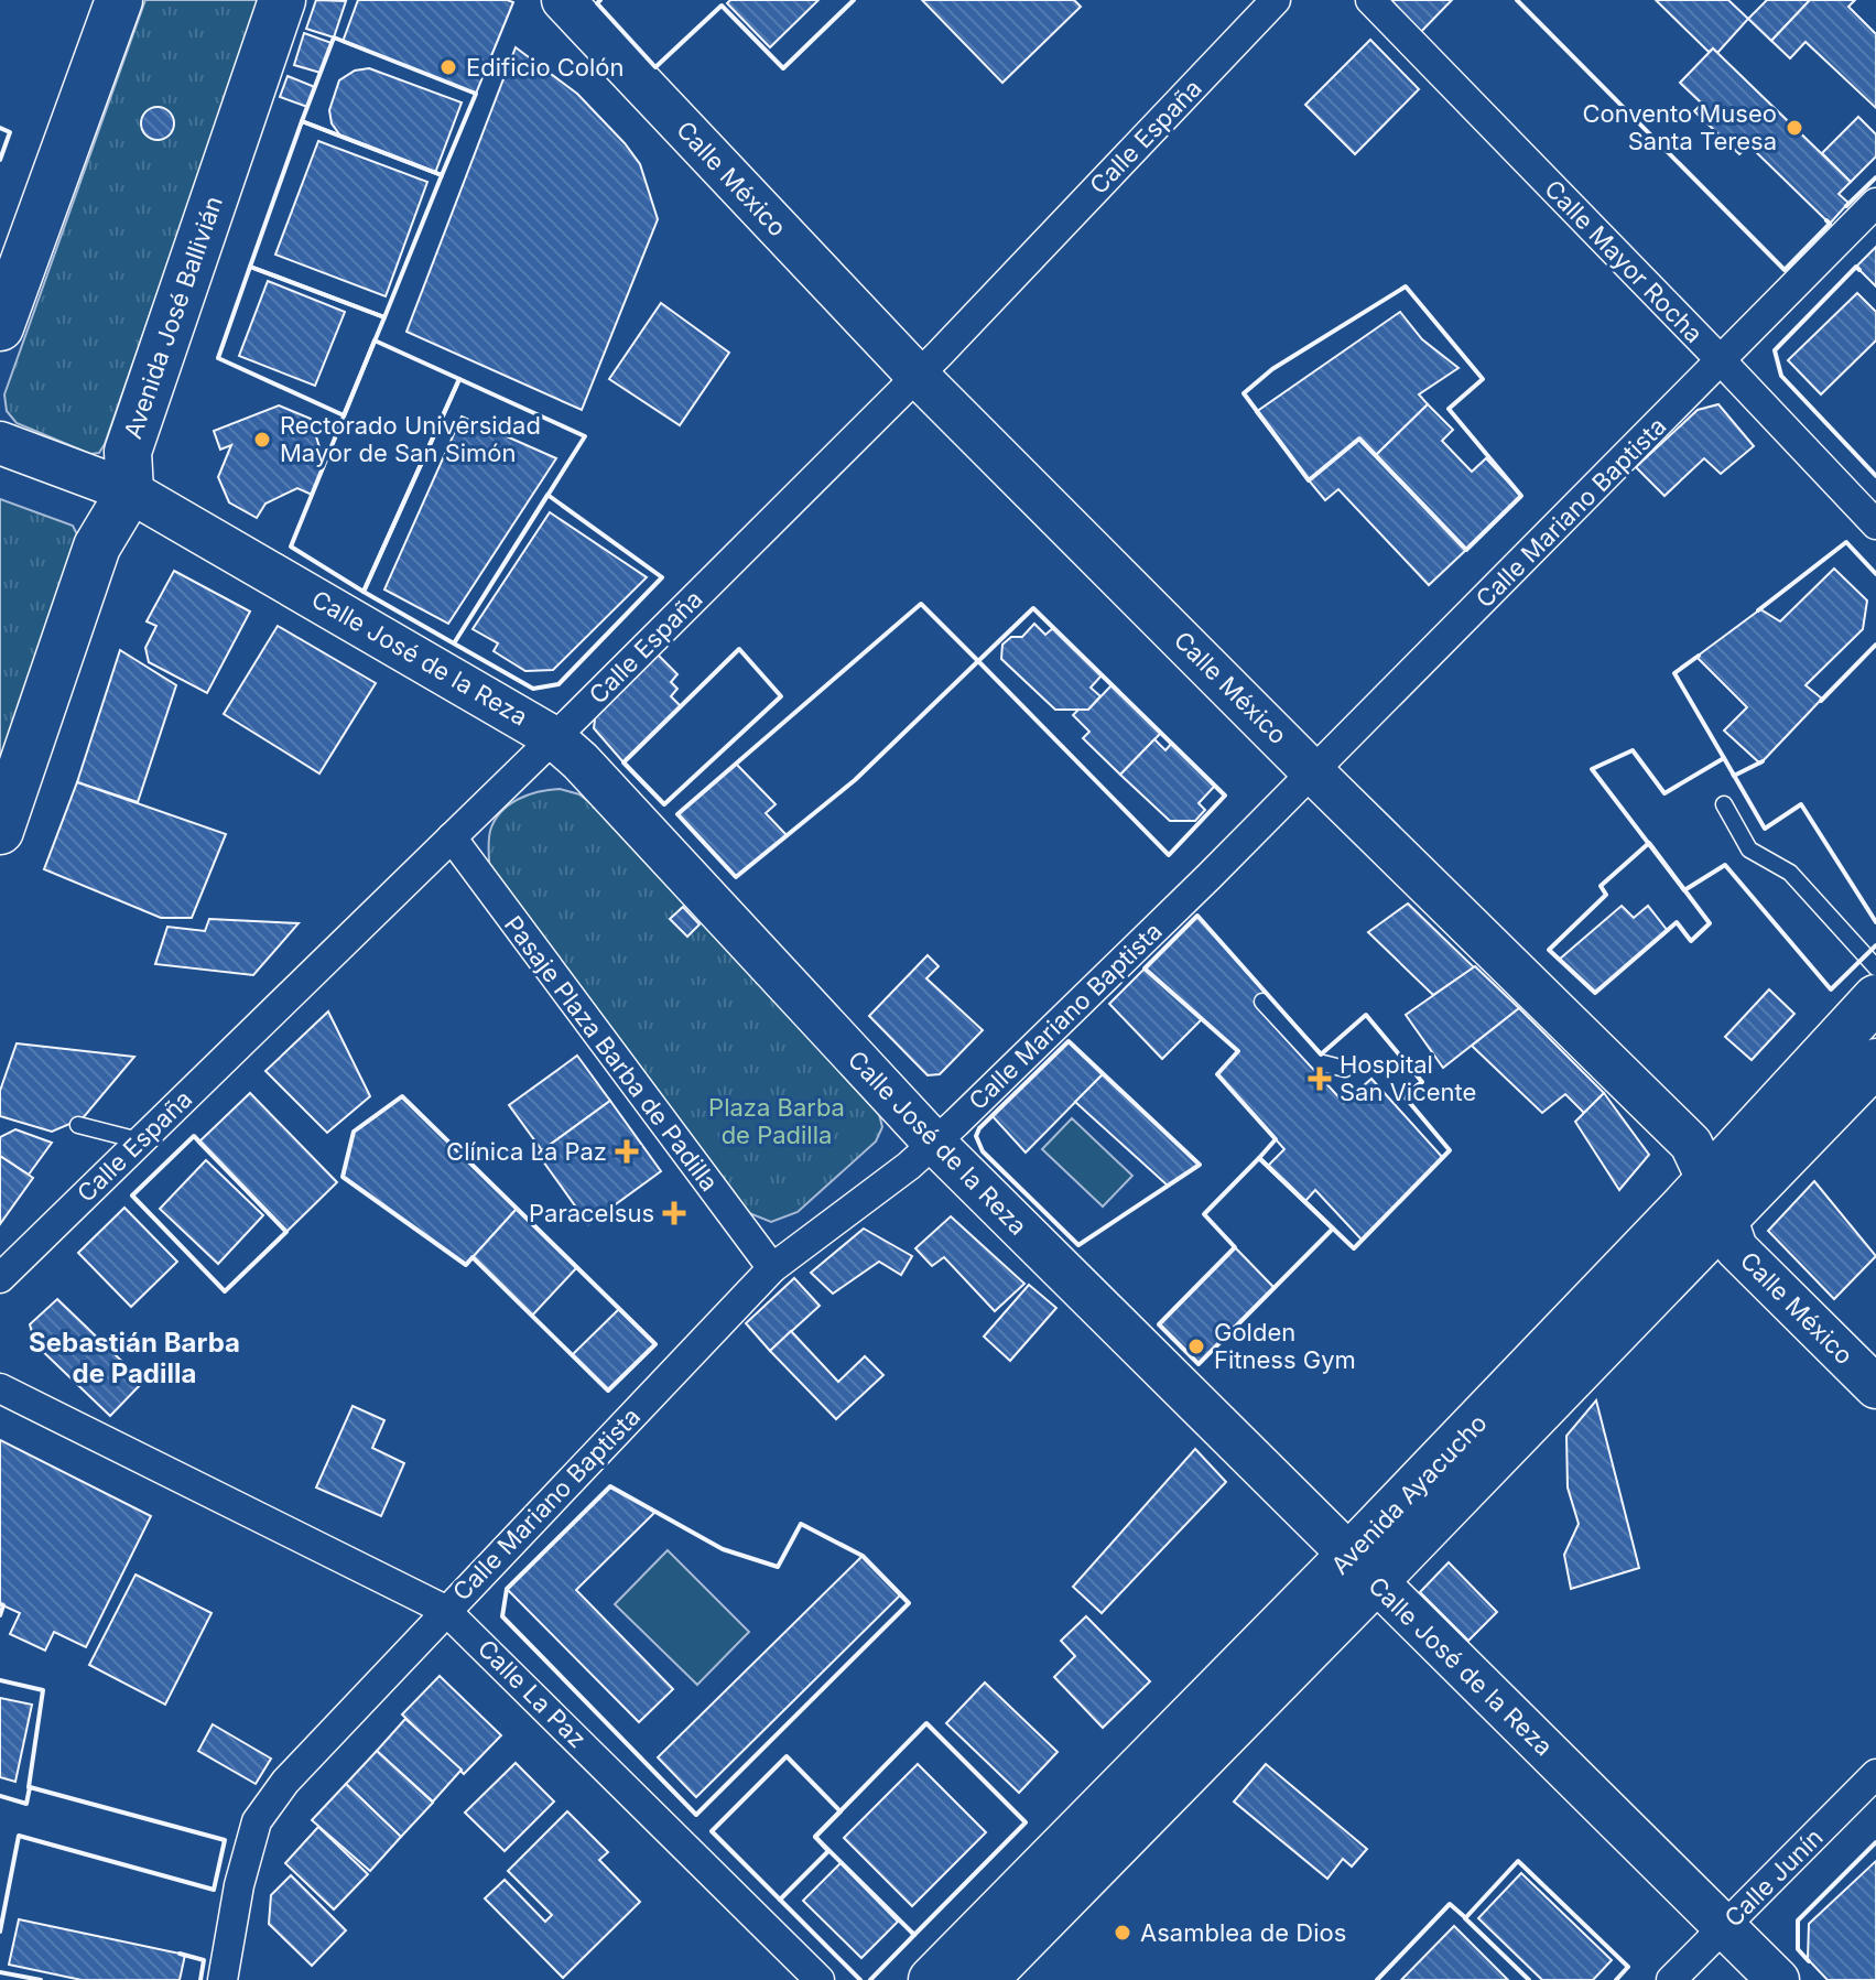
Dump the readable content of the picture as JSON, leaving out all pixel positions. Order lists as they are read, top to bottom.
{
  "streets": {
    "main road": [
      "Calle México",
      "Avenida José Ballivián",
      "Calle José de la Reza",
      "Avenida Ayacucho"
    ],
    "street": [
      "Calle España",
      "Calle Mayor Rocha",
      "Calle Mariano Baptista",
      "Pasaje Plaza Barba de Padilla",
      "Calle La Paz",
      "Calle Junín"
    ]
  },
  "crossings": [
    ["Calle España", "Calle México"],
    ["Calle España", "Calle José de la Reza"],
    ["Calle España", "Pasaje Plaza Barba de Padilla"],
    ["Calle México", "Calle Mariano Baptista"],
    ["Calle México", "Avenida Ayacucho"],
    ["Calle Mayor Rocha", "Calle Mariano Baptista"],
    ["Avenida José Ballivián", "Calle José de la Reza"],
    ["Calle Mariano Baptista", "Calle José de la Reza"],
    ["Calle Mariano Baptista", "Pasaje Plaza Barba de Padilla"],
    ["Calle Mariano Baptista", "Calle La Paz"],
    ["Calle José de la Reza", "Avenida Ayacucho"],
    ["Calle José de la Reza", "Calle Junín"]
  ],
  "districts": ["Sebastián Barba de Padilla"],
  "parks": ["Plaza Barba de Padilla"],
  "places": {
    "other": [
      "Edificio Colón",
      "Convento Museo Santa Teresa",
      "Rectorado Universidad Mayor de San Simón",
      "Golden Fitness Gym",
      "Asamblea de Dios"
    ],
    "health": ["Hospital San Vicente", "Clínica La Paz", "Paracelsus"]
  }
}
